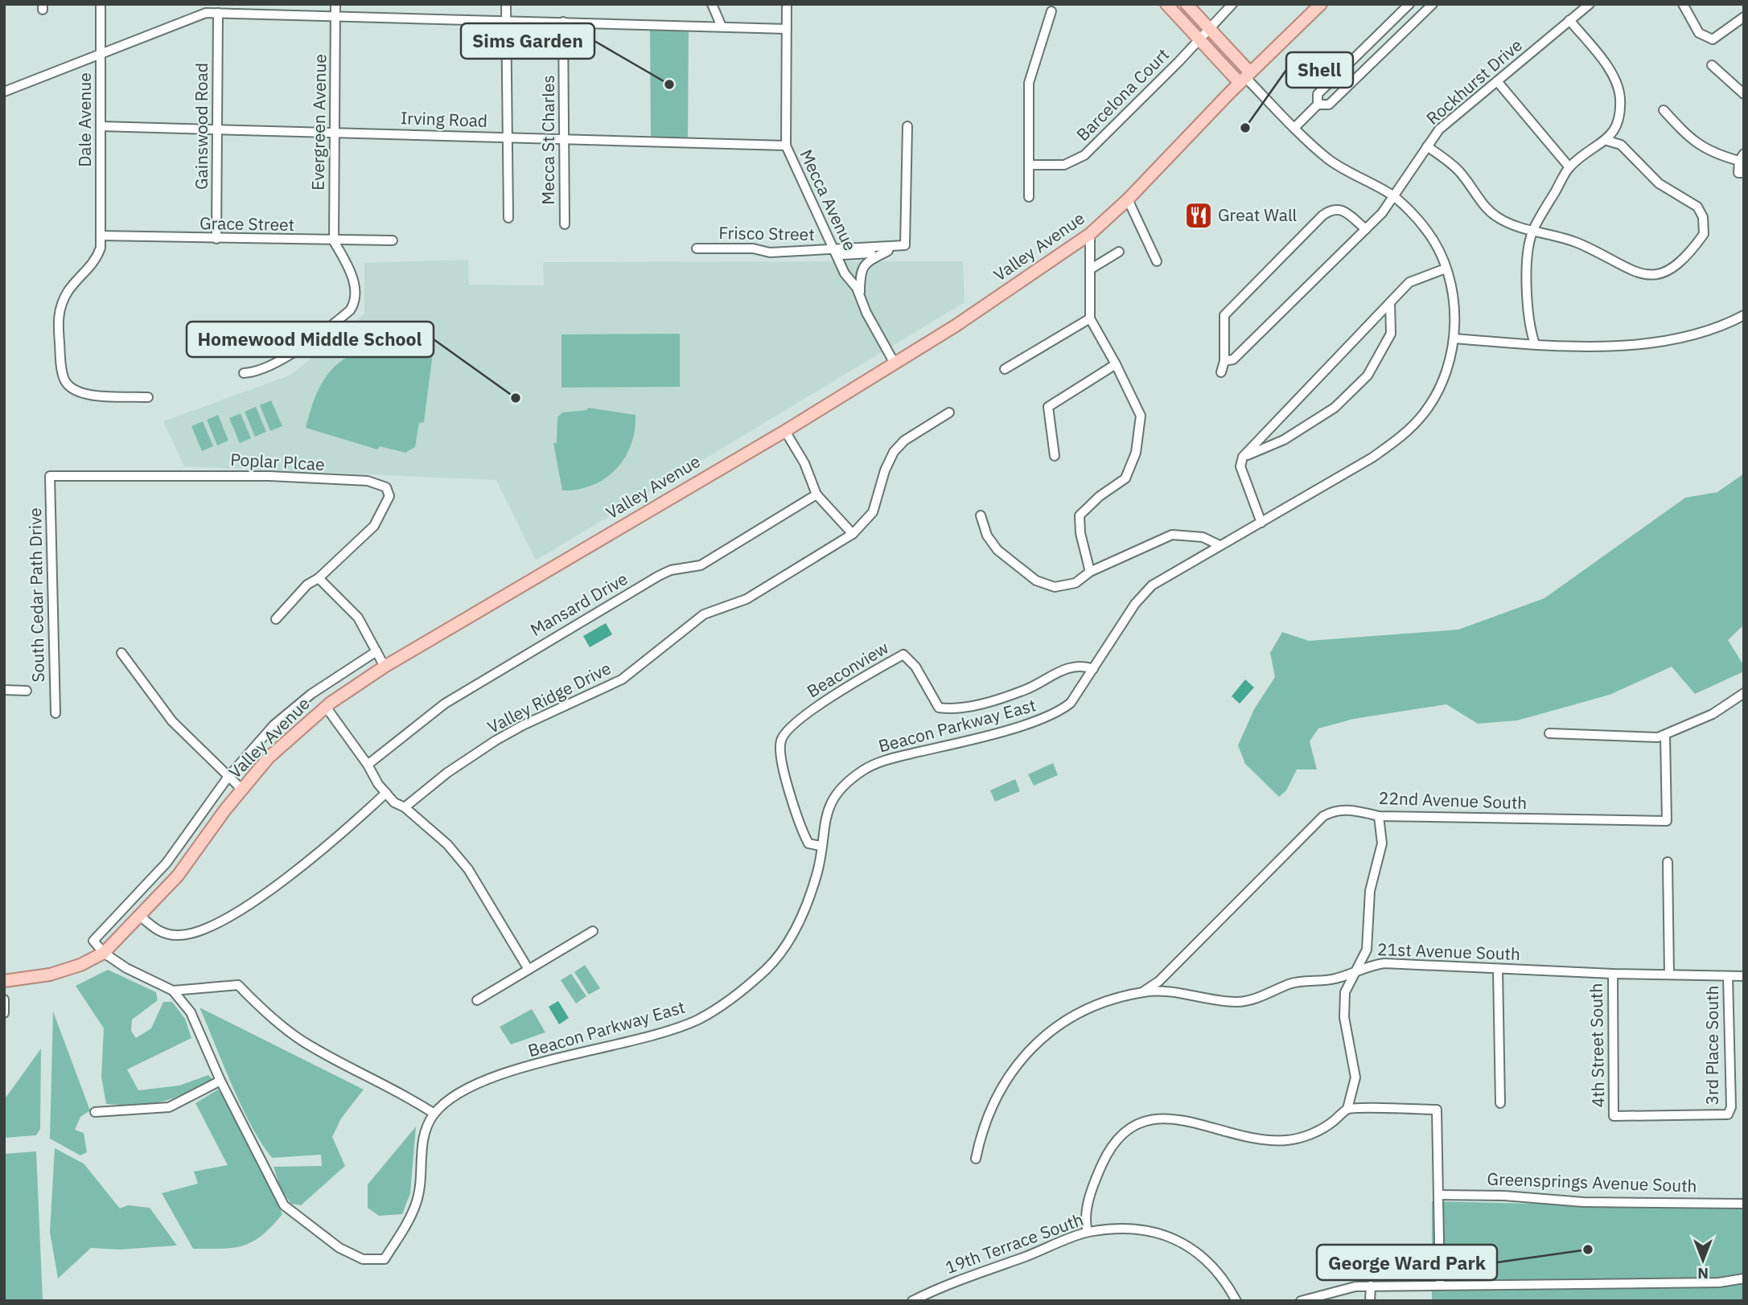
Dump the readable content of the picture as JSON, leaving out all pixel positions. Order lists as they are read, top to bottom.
{
  "streets": {
    "main road": ["Valley Avenue"],
    "street": [
      "Rockhurst Drive",
      "Barcelona Court",
      "Dale Avenue",
      "Irving Road",
      "Evergreen Avenue",
      "Gainswood Road",
      "Mecca St Charles",
      "Mecca Avenue",
      "Grace Street",
      "Frisco Street",
      "Poplar Plcae",
      "South Cedar Path Drive",
      "Mansard Drive",
      "Beaconview",
      "Valley Ridge Drive",
      "Beacon Parkway East",
      "22nd Avenue South",
      "21st Avenue South",
      "4th Street South",
      "3rd Place South",
      "Greensprings Avenue South",
      "19th Terrace South"
    ]
  },
  "crossings": [
    ["Rockhurst Drive", "Beacon Parkway East"],
    ["Dale Avenue", "Irving Road"],
    ["Dale Avenue", "Grace Street"],
    ["Irving Road", "Evergreen Avenue"],
    ["Irving Road", "Gainswood Road"],
    ["Irving Road", "Mecca St Charles"],
    ["Irving Road", "Mecca Avenue"],
    ["Evergreen Avenue", "Grace Street"],
    ["Gainswood Road", "Grace Street"],
    ["Mecca Avenue", "Frisco Street"],
    ["Mecca Avenue", "Valley Avenue"],
    ["Valley Avenue", "Beacon Parkway East"],
    ["Poplar Plcae", "South Cedar Path Drive"],
    ["Beaconview", "Beacon Parkway East"],
    ["22nd Avenue South", "21st Avenue South"],
    ["21st Avenue South", "4th Street South"],
    ["21st Avenue South", "3rd Place South"],
    ["4th Street South", "3rd Place South"]
  ],
  "places": {
    "other": [
      "Sims Garden",
      "Shell",
      "Homewood Middle School",
      "George Ward Park"
    ],
    "restaurant": ["Great Wall"]
  },
  "north": "bottom"
}
